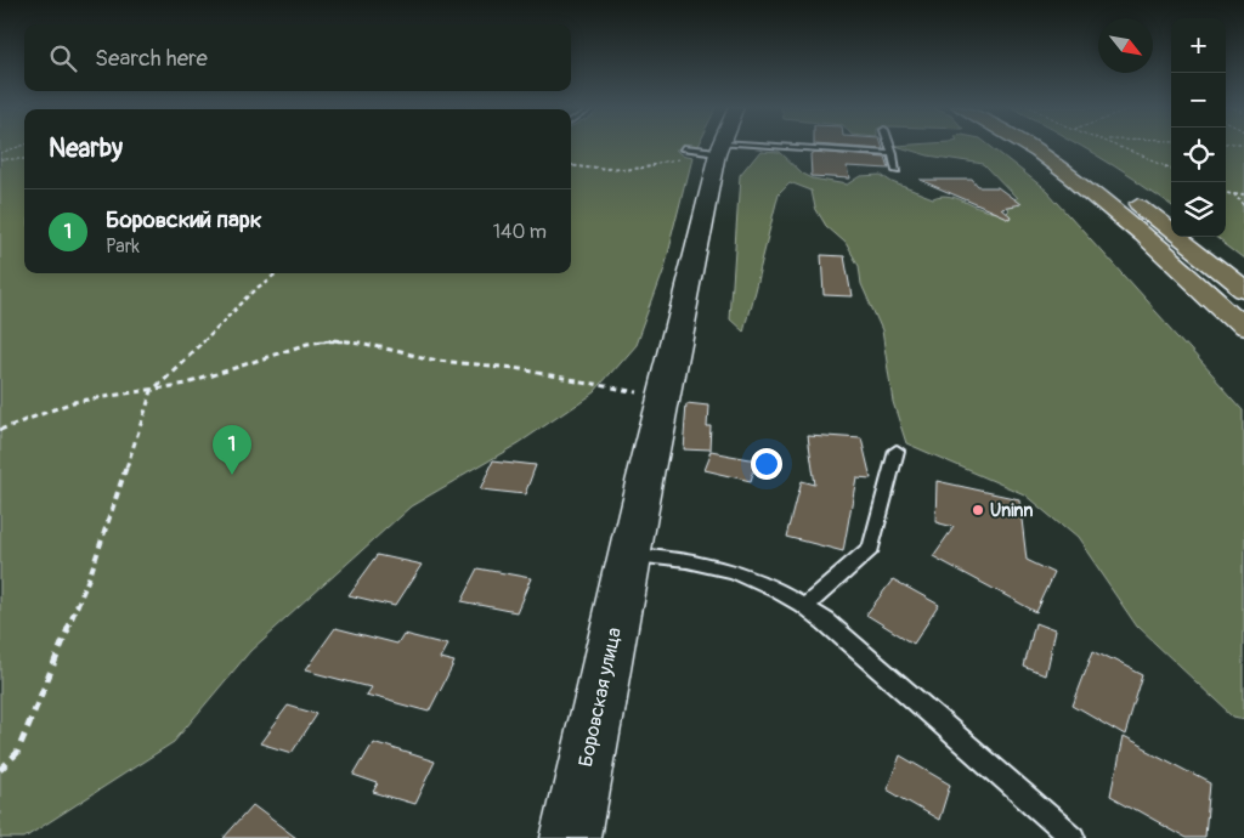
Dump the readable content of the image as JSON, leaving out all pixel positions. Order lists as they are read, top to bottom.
{
  "streets": {
    "street": ["Боровская улица"]
  },
  "places": ["Uninn"],
  "north": "bottom right",
  "page": {
    "map_buttons": ["+", "−"],
    "search": "Search here",
    "heading": "Nearby",
    "list": [
      {
        "mark": "1",
        "name": "Боровский парк",
        "note": "Park",
        "value": "140 m"
      }
    ],
    "pins": "1"
  }
}
